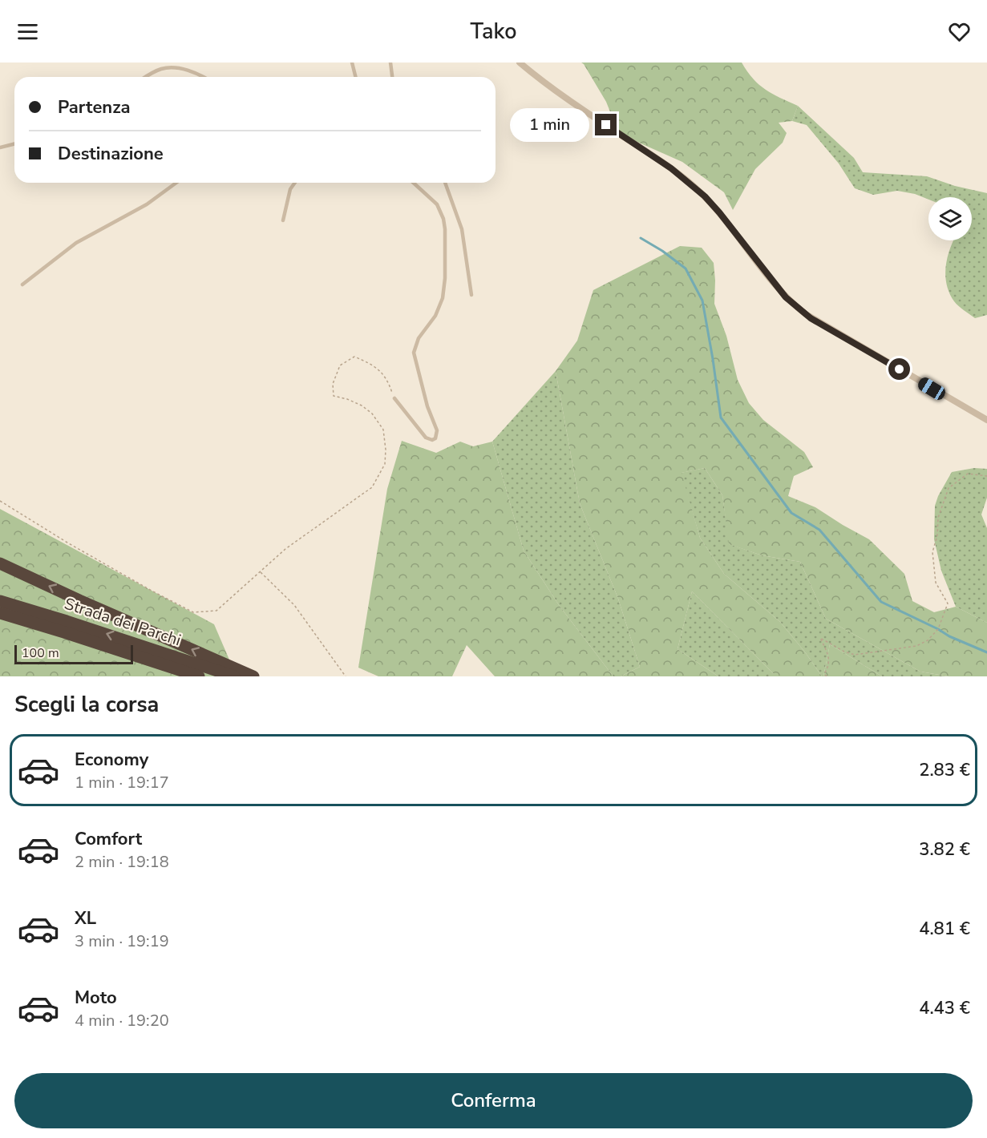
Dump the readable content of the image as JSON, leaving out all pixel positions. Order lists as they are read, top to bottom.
{
  "streets": {
    "highway": ["Strada dei Parchi"]
  },
  "scale_bar": "100 m",
  "page": {
    "header": "Tako",
    "banner": ["Partenza", "Destinazione"],
    "bubble": "1 min",
    "scale": "100 m",
    "heading": "Scegli la corsa",
    "list": [
      {
        "name": "Economy",
        "note": "1 min · 19:17",
        "value": "2.83 €"
      },
      {
        "name": "Comfort",
        "note": "2 min · 19:18",
        "value": "3.82 €"
      },
      {
        "name": "XL",
        "note": "3 min · 19:19",
        "value": "4.81 €"
      },
      {
        "name": "Moto",
        "note": "4 min · 19:20",
        "value": "4.43 €"
      }
    ],
    "buttons": "Conferma"
  }
}
